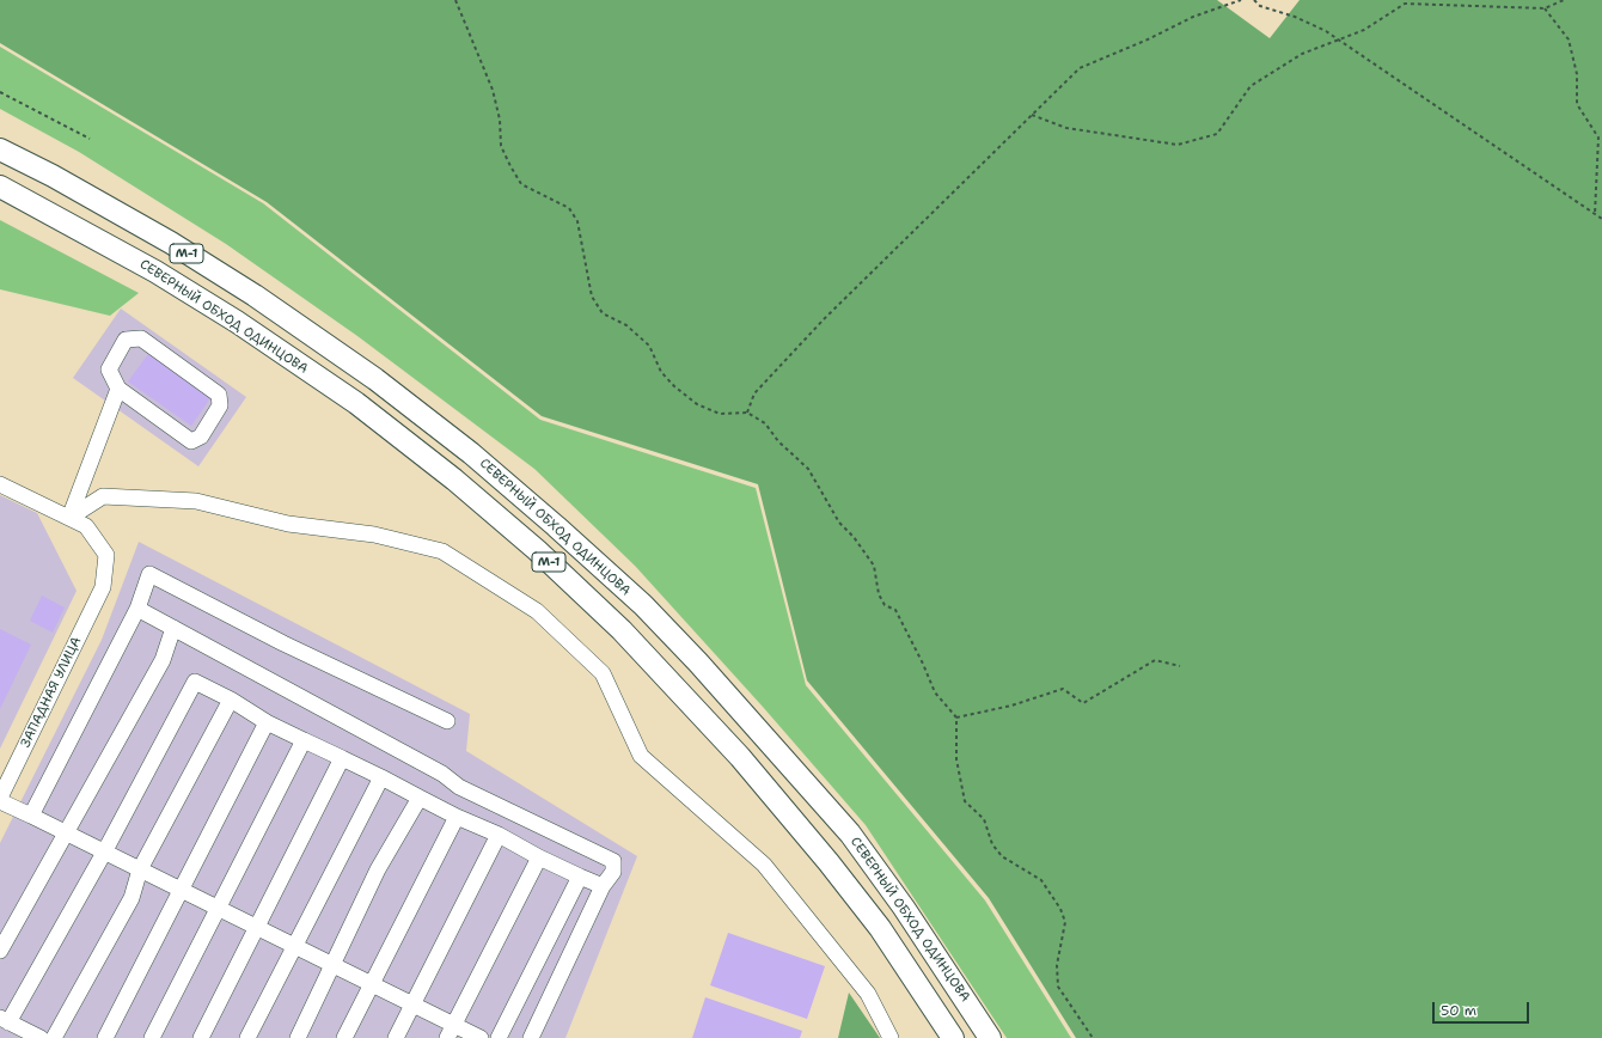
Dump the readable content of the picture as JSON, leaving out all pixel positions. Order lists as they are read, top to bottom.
{
  "streets": {
    "highway": ["М-1", "СЕВЕРНЫЙ ОБХОД ОДИНЦОВА"],
    "street": ["ЗАПАДНАЯ УЛИЦА"]
  },
  "scale_bar": "50 m"
}
